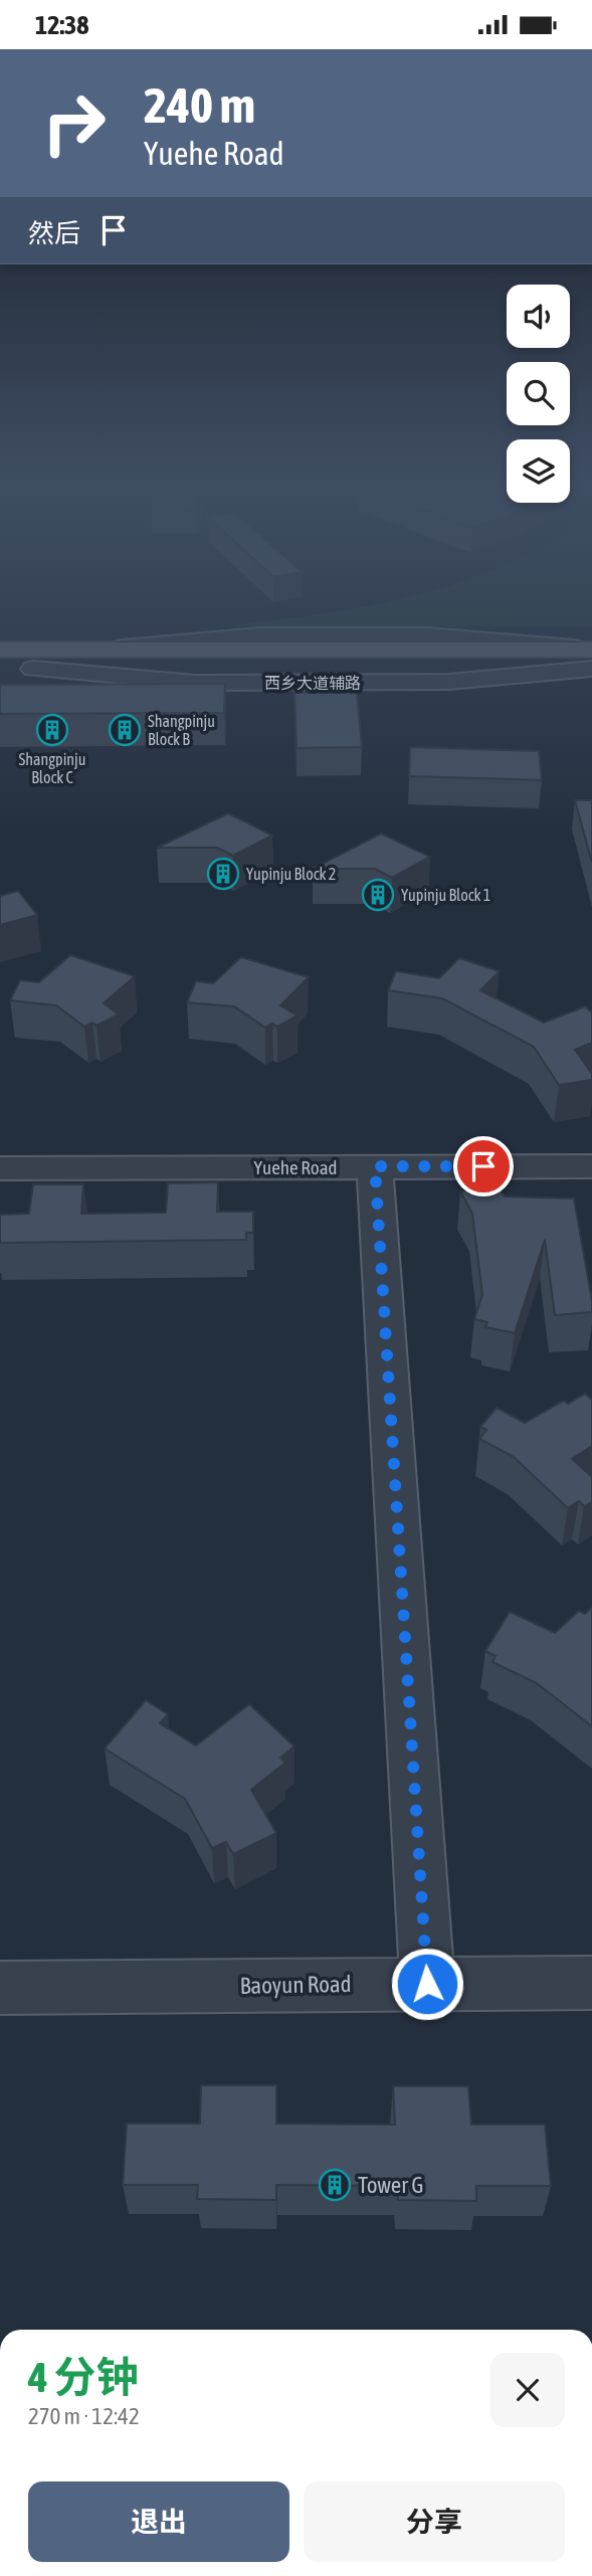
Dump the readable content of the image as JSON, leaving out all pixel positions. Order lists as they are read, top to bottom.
{
  "streets": {
    "street": ["西乡大道辅路", "Yuehe Road", "Baoyun Road"]
  },
  "places": {
    "building": [
      "Shangpinju Block C",
      "Shangpinju Block B",
      "Yupinju Block 2",
      "Yupinju Block 1",
      "Tower G"
    ]
  },
  "page": {
    "status": "12:38",
    "turn": ["240 m", "Yuehe Road"],
    "then": "然后",
    "heading": ["4 分钟", "270 m · 12:42"],
    "buttons": ["退出", "分享"]
  }
}
